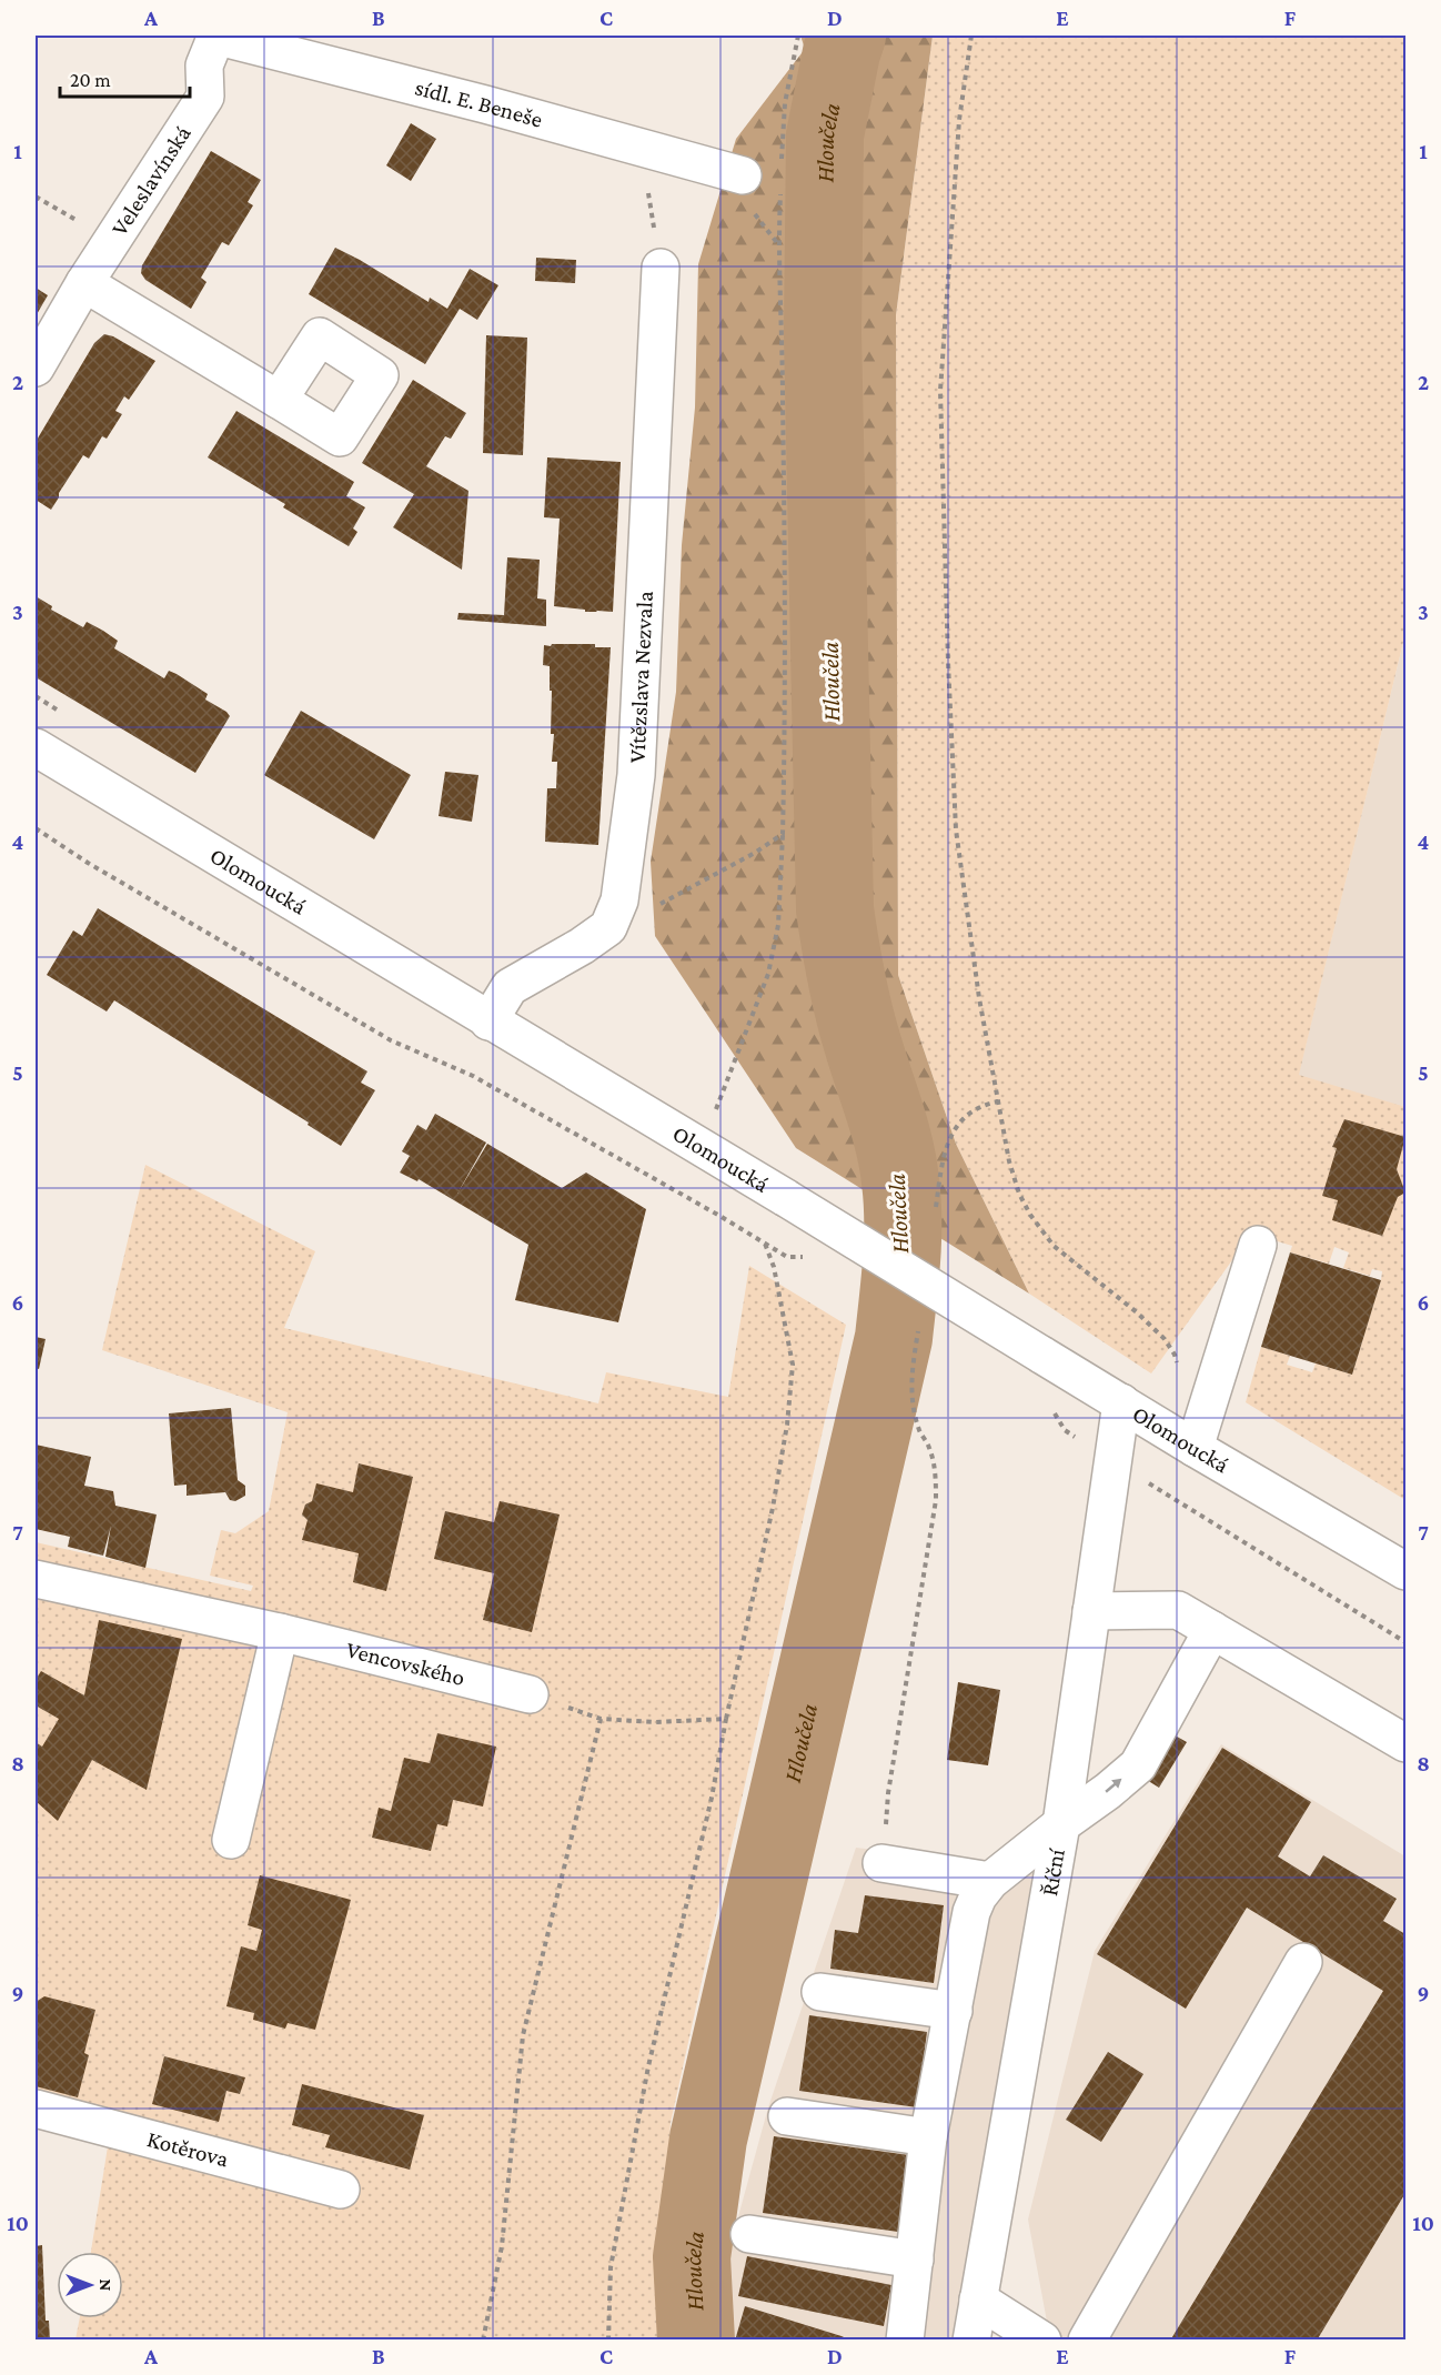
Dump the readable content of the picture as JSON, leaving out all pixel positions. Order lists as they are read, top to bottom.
{
  "streets": {
    "street": [
      "sídl. E. Beneše",
      "Veleslavínská",
      "Vítězslava Nezvala",
      "Olomoucká",
      "Vencovského",
      "Říční",
      "Kotěrova"
    ]
  },
  "crossings": [
    ["sídl. E. Beneše", "Veleslavínská"],
    ["Olomoucká", "Říční"]
  ],
  "water": ["Hloučela"],
  "scale_bar": "20 m",
  "north": "right",
  "grid": {
    "columns": [
      "A",
      "B",
      "C",
      "D",
      "E",
      "F"
    ],
    "rows": [
      "1",
      "2",
      "3",
      "4",
      "5",
      "6",
      "7",
      "8",
      "9",
      "10"
    ]
  }
}
